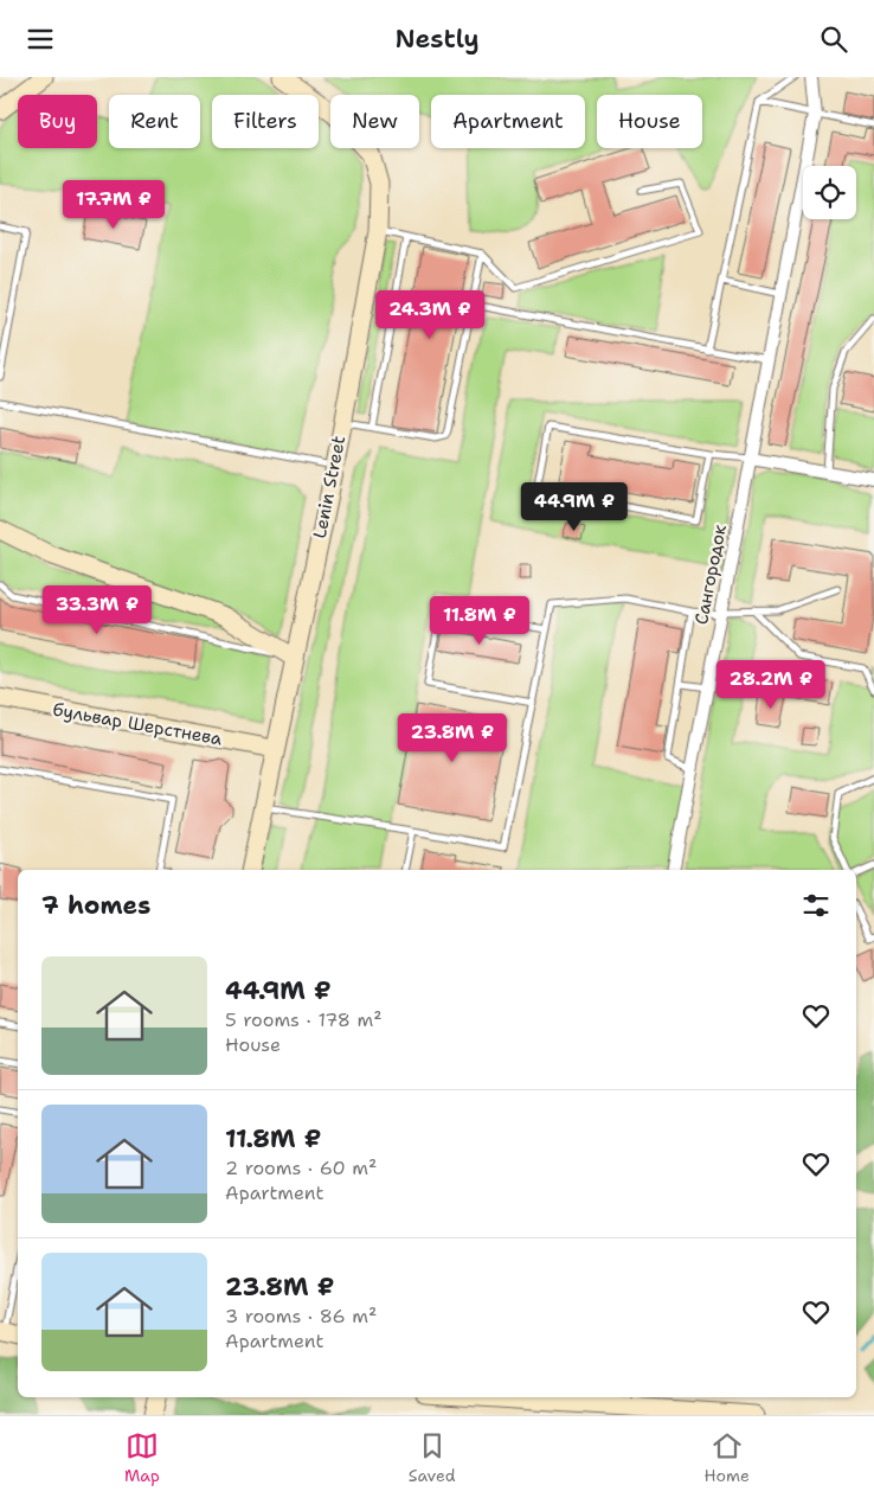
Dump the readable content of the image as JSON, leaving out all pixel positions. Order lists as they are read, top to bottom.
{
  "streets": {
    "street": ["Lenin Street", "Сангородок", "бульвар Шерстнева"]
  },
  "crossings": [
    ["Lenin Street", "бульвар Шерстнева"]
  ],
  "page": {
    "header": "Nestly",
    "chip": [
      "Buy",
      "Rent",
      "Filters",
      "New",
      "Apartment",
      "House"
    ],
    "price": [
      "17.7M ₽",
      "24.3M ₽",
      "44.9M ₽",
      "33.3M ₽",
      "11.8M ₽",
      "28.2M ₽",
      "23.8M ₽"
    ],
    "heading": "7 homes",
    "list": [
      {
        "name": "44.9M ₽",
        "note": "5 rooms · 178 m² · House"
      },
      {
        "name": "11.8M ₽",
        "note": "2 rooms · 60 m² · Apartment"
      },
      {
        "name": "23.8M ₽",
        "note": "3 rooms · 86 m² · Apartment"
      }
    ],
    "tabs": ["Map", "Saved", "Home"]
  }
}
